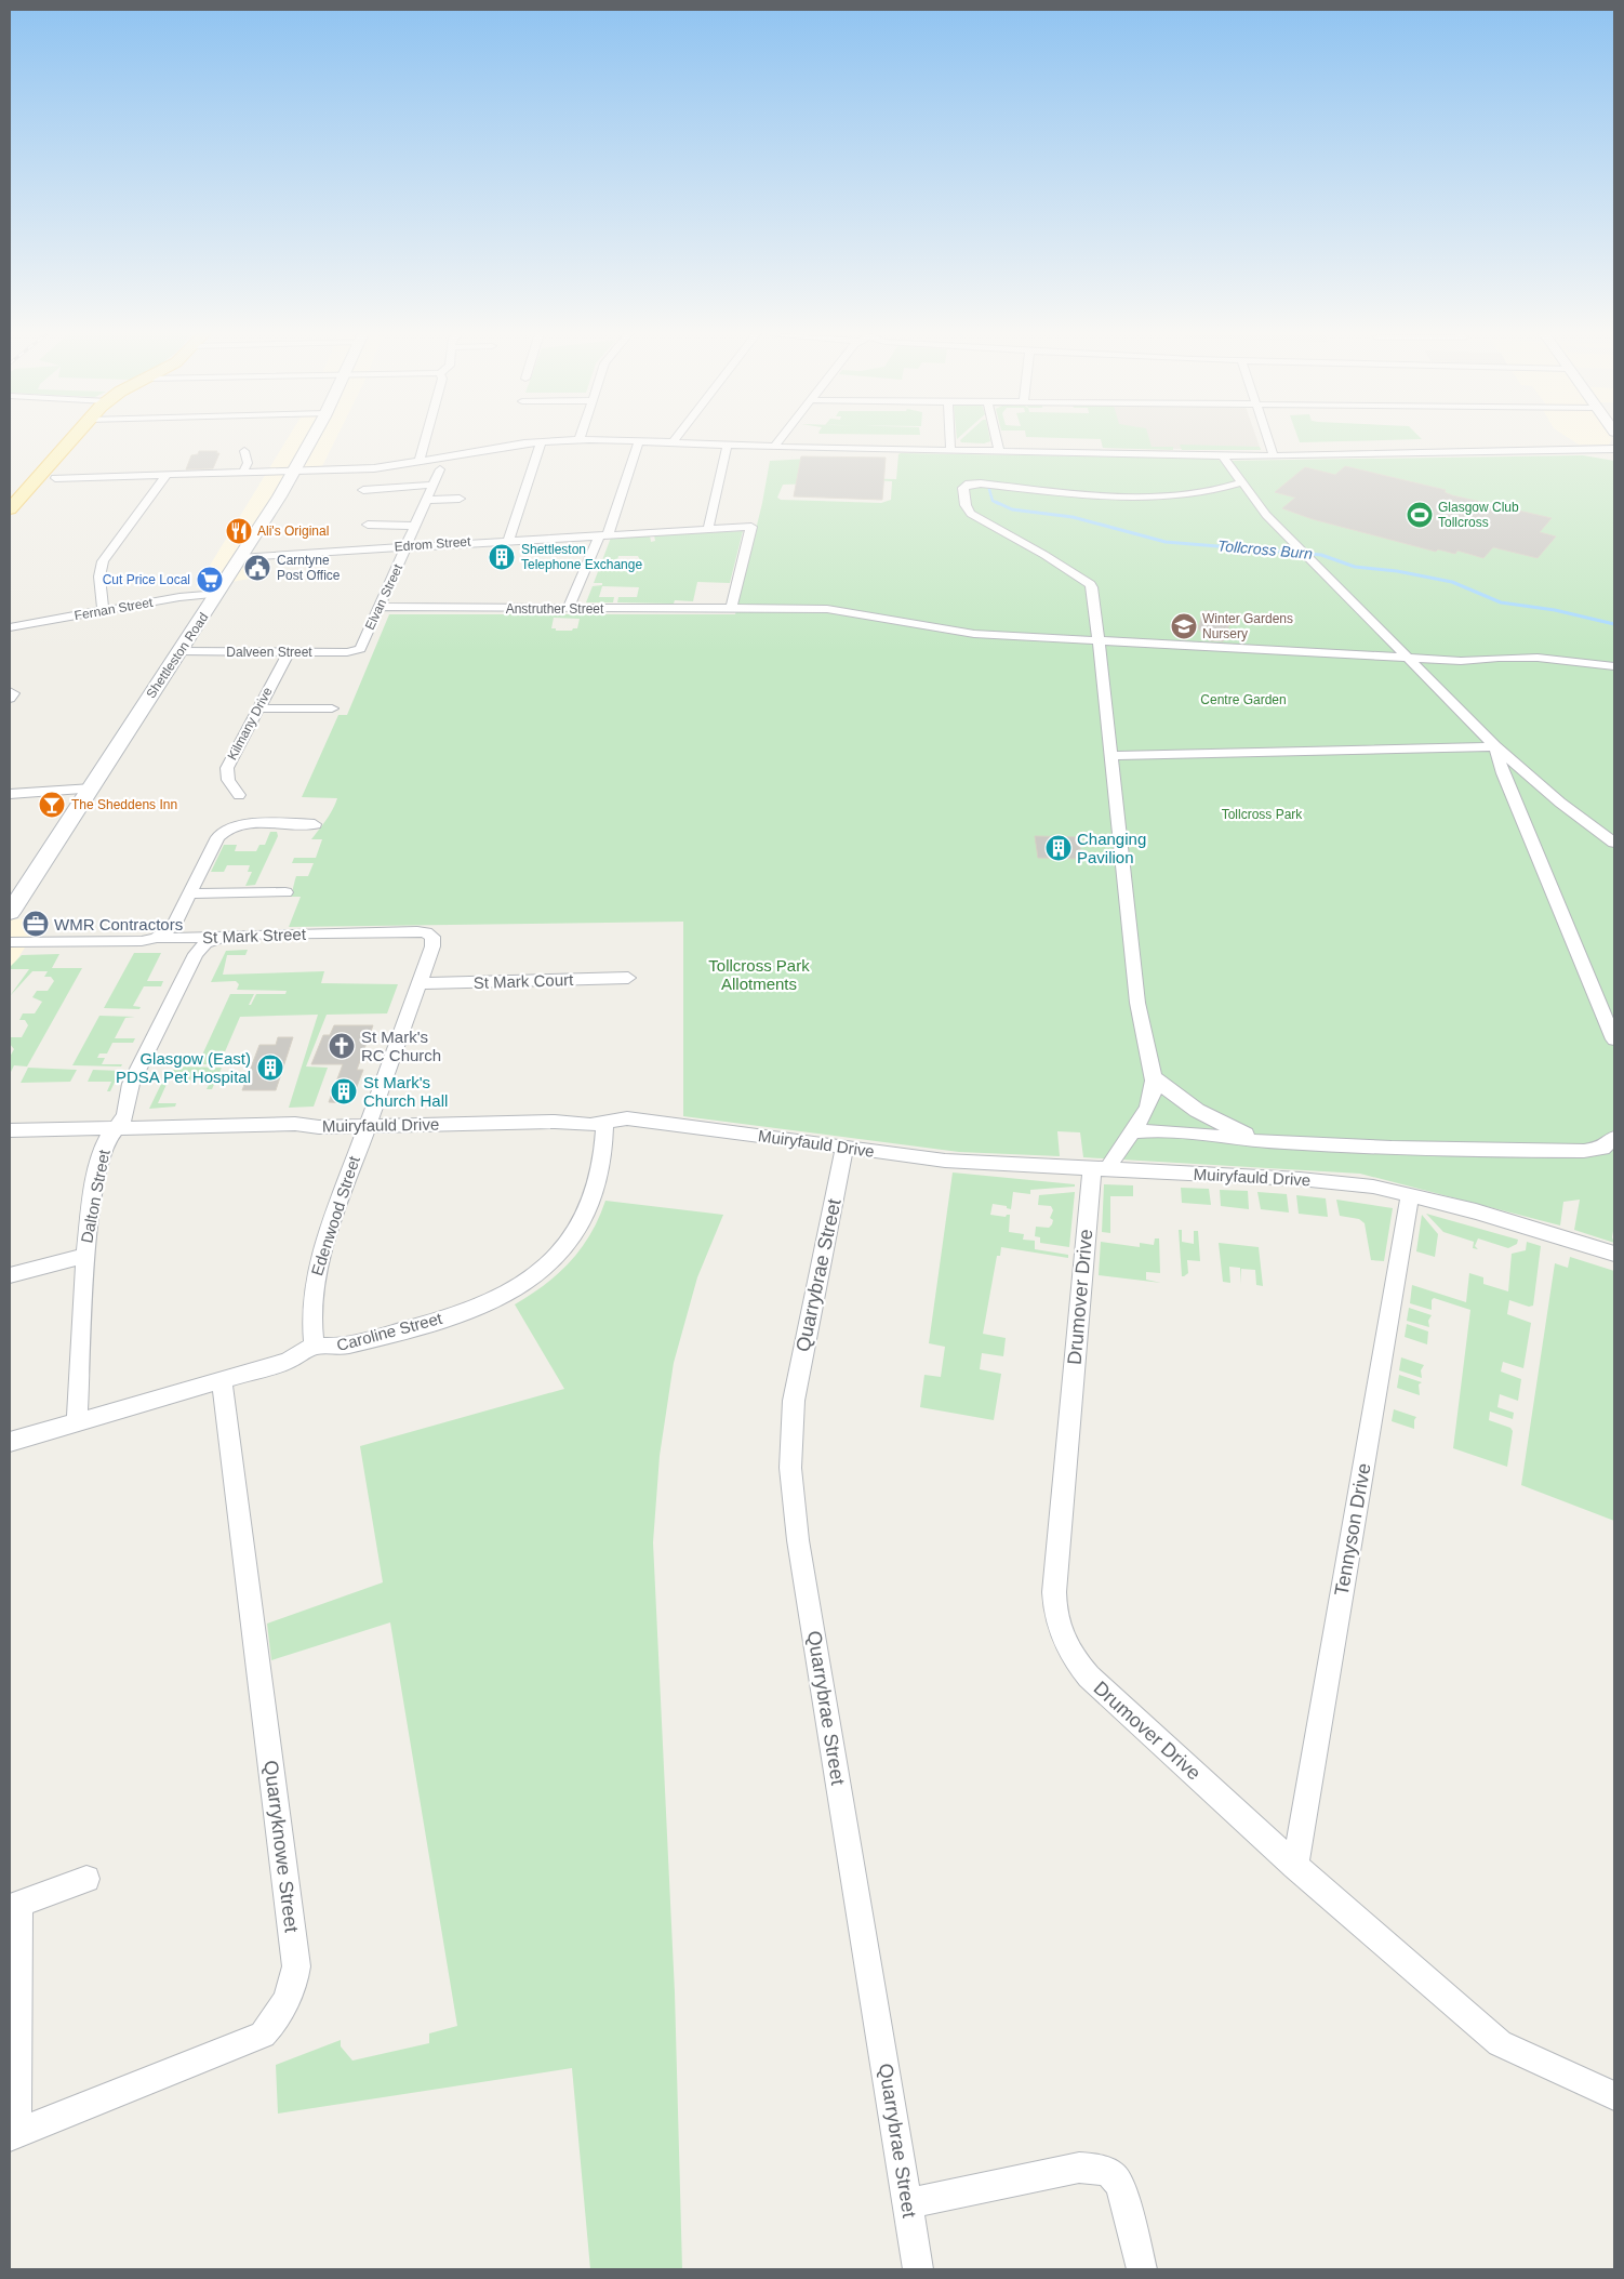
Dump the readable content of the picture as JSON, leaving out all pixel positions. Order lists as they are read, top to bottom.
{
  "streets": {
    "street": [
      "Edrom Street",
      "Elvan Street",
      "Fernan Street",
      "Anstruther Street",
      "Dalveen Street",
      "Shettleston Road",
      "Kilmany Drive",
      "St Mark Street",
      "St Mark Court",
      "Muiryfauld Drive",
      "Dalton Street",
      "Edenwood Street",
      "Quarrybrae Street",
      "Drumover Drive",
      "Caroline Street",
      "Tennyson Drive",
      "Quarryknowe Street"
    ]
  },
  "crossings": [
    ["Edrom Street", "Elvan Street"],
    ["Edrom Street", "Anstruther Street"],
    ["Edrom Street", "Shettleston Road"],
    ["Elvan Street", "Anstruther Street"],
    ["Elvan Street", "Dalveen Street"],
    ["Fernan Street", "Shettleston Road"],
    ["Dalveen Street", "Shettleston Road"],
    ["Dalveen Street", "Kilmany Drive"],
    ["St Mark Street", "Dalton Street"],
    ["St Mark Street", "Edenwood Street"],
    ["St Mark Court", "Edenwood Street"],
    ["Muiryfauld Drive", "Dalton Street"],
    ["Muiryfauld Drive", "Edenwood Street"],
    ["Muiryfauld Drive", "Quarrybrae Street"],
    ["Muiryfauld Drive", "Drumover Drive"],
    ["Muiryfauld Drive", "Caroline Street"],
    ["Muiryfauld Drive", "Tennyson Drive"],
    ["Dalton Street", "Caroline Street"],
    ["Edenwood Street", "Caroline Street"],
    ["Drumover Drive", "Tennyson Drive"],
    ["Caroline Street", "Quarryknowe Street"]
  ],
  "water": ["Tollcross Burn"],
  "parks": ["Centre Garden", "Tollcross Park", "Tollcross Park Allotments"],
  "places": {
    "sports": ["Glasgow Club Tollcross"],
    "restaurant": ["Ali's Original"],
    "building": [
      "Shettleston Telephone Exchange",
      "Changing Pavilion",
      "Glasgow (East) PDSA Pet Hospital",
      "St Mark's Church Hall"
    ],
    "public building": ["Carntyne Post Office"],
    "supermarket": ["Cut Price Local"],
    "school or university": ["Winter Gardens Nursery"],
    "bar": ["The Sheddens Inn"],
    "office": ["WMR Contractors"],
    "church": ["St Mark's RC Church"]
  }
}
